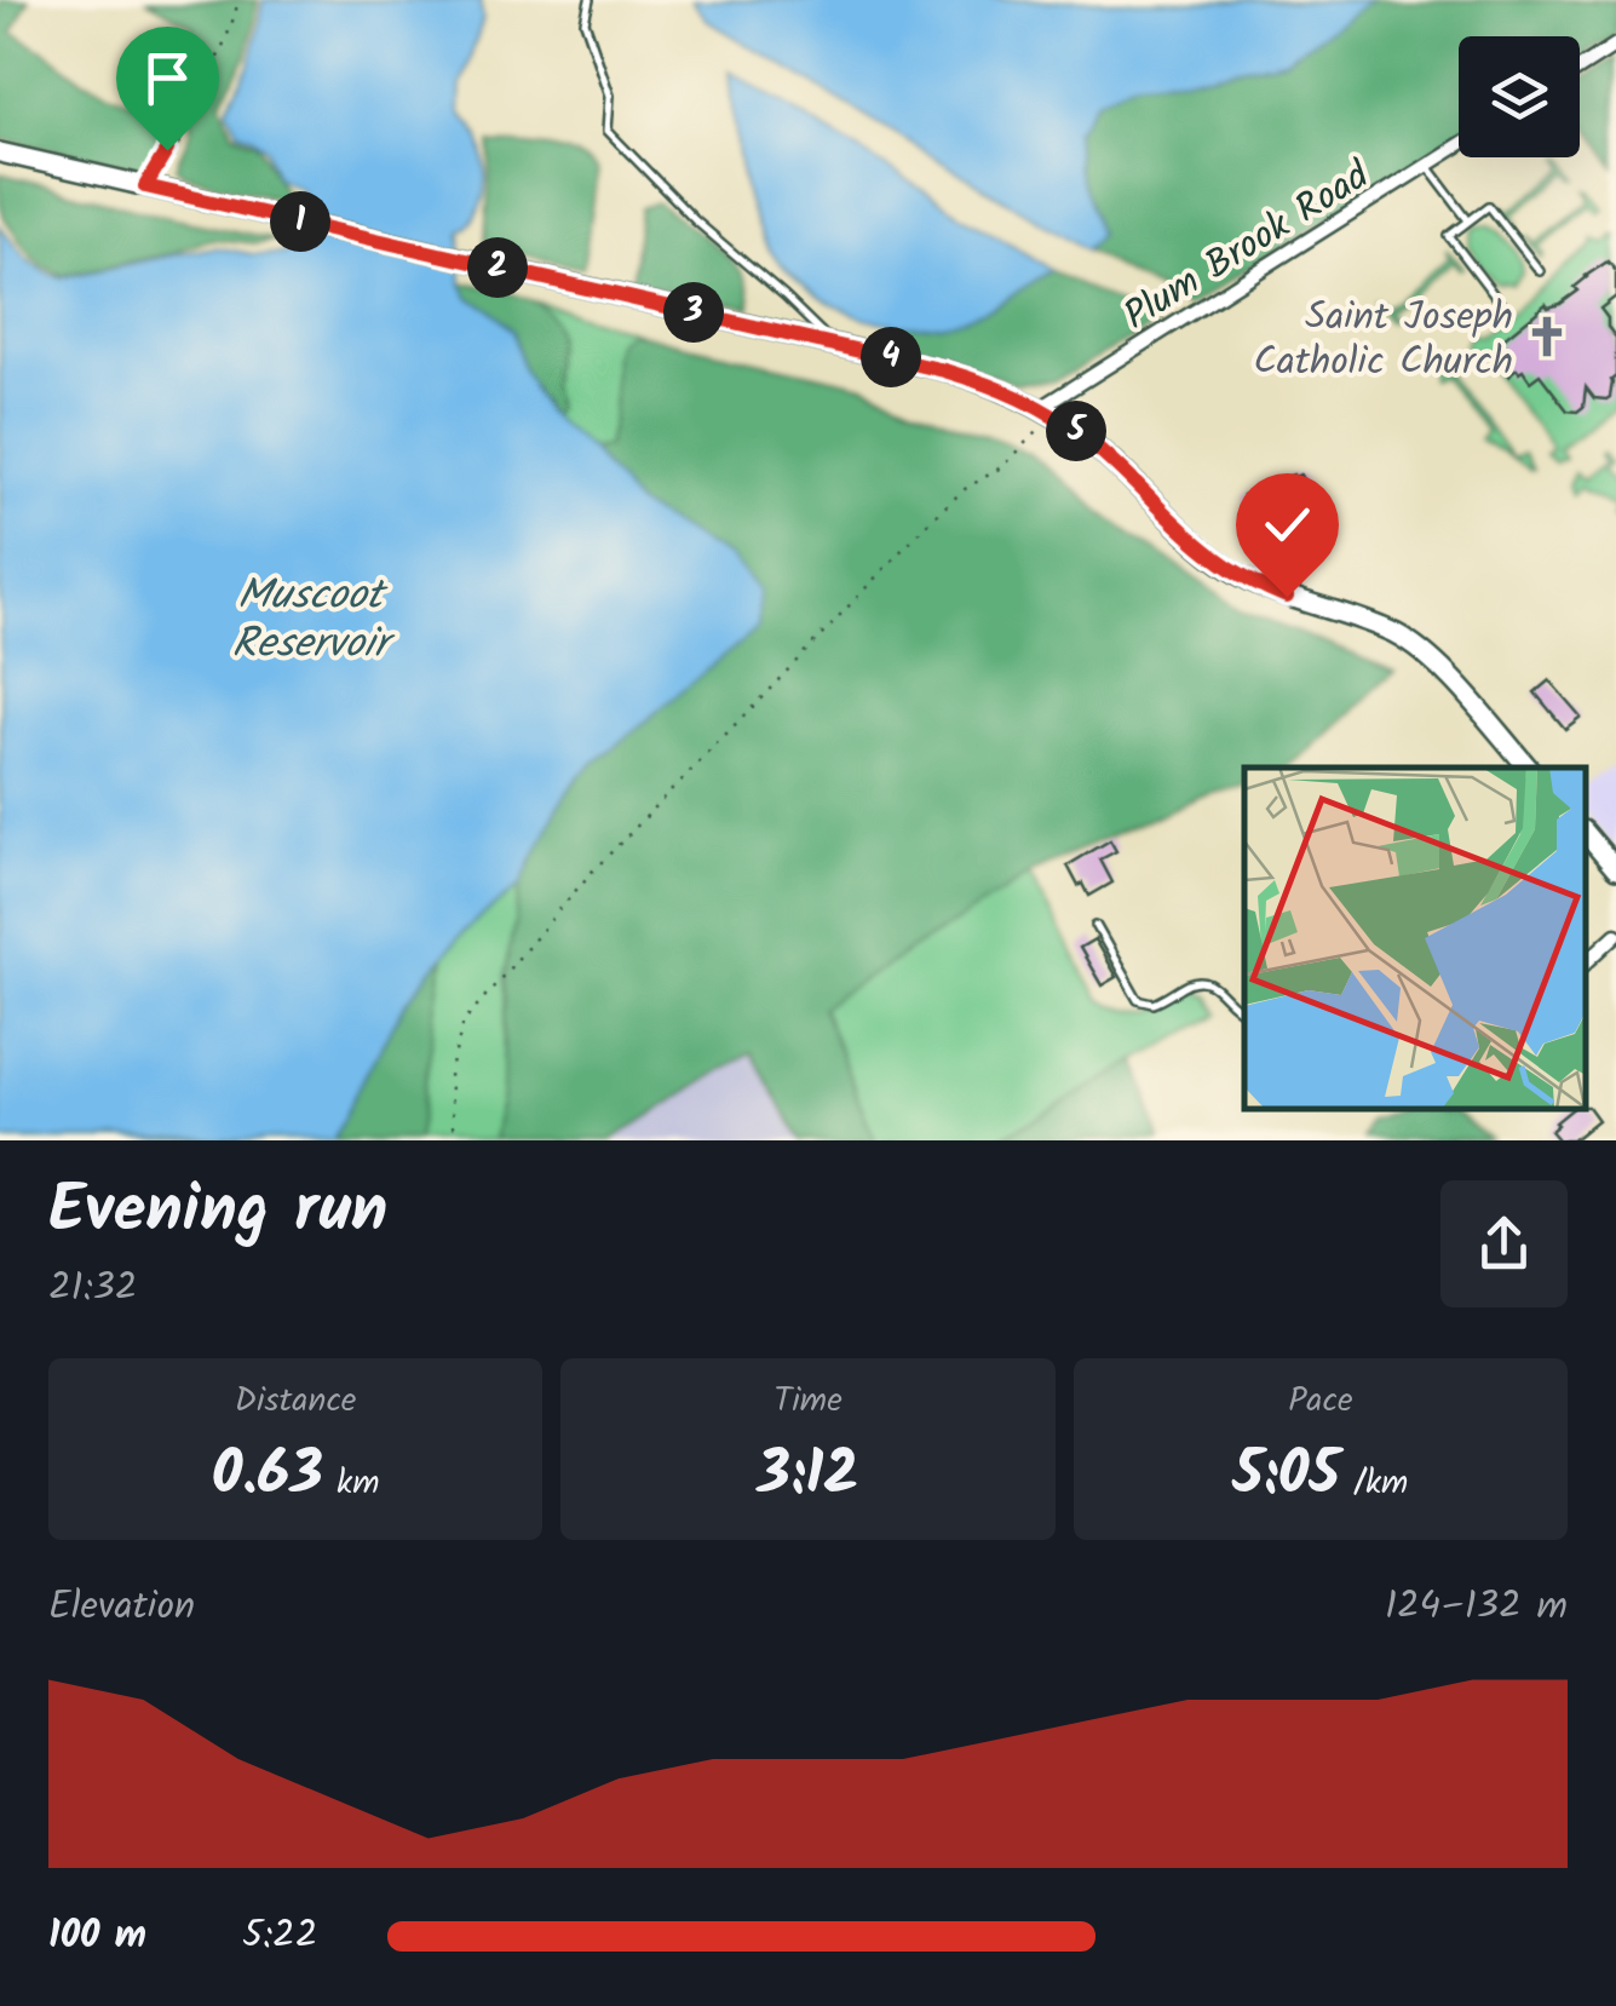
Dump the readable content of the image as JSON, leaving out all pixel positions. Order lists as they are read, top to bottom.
{
  "streets": {
    "street": ["Plum Brook Road"]
  },
  "water": ["Muscoot Reservoir"],
  "places": {
    "church": ["Saint Joseph Catholic Church"]
  },
  "page": {
    "pins": [
      "1",
      "2",
      "3",
      "4",
      "5"
    ],
    "heading": ["Evening run", "21:32"],
    "stats": [
      ["Distance", "0.63 km"],
      ["Time", "3:12"],
      ["Pace", "5:05 /km"]
    ],
    "chart": ["Elevation", "124–132 m"],
    "list": [
      {
        "name": "100 m",
        "note": "5:22"
      }
    ]
  }
}
